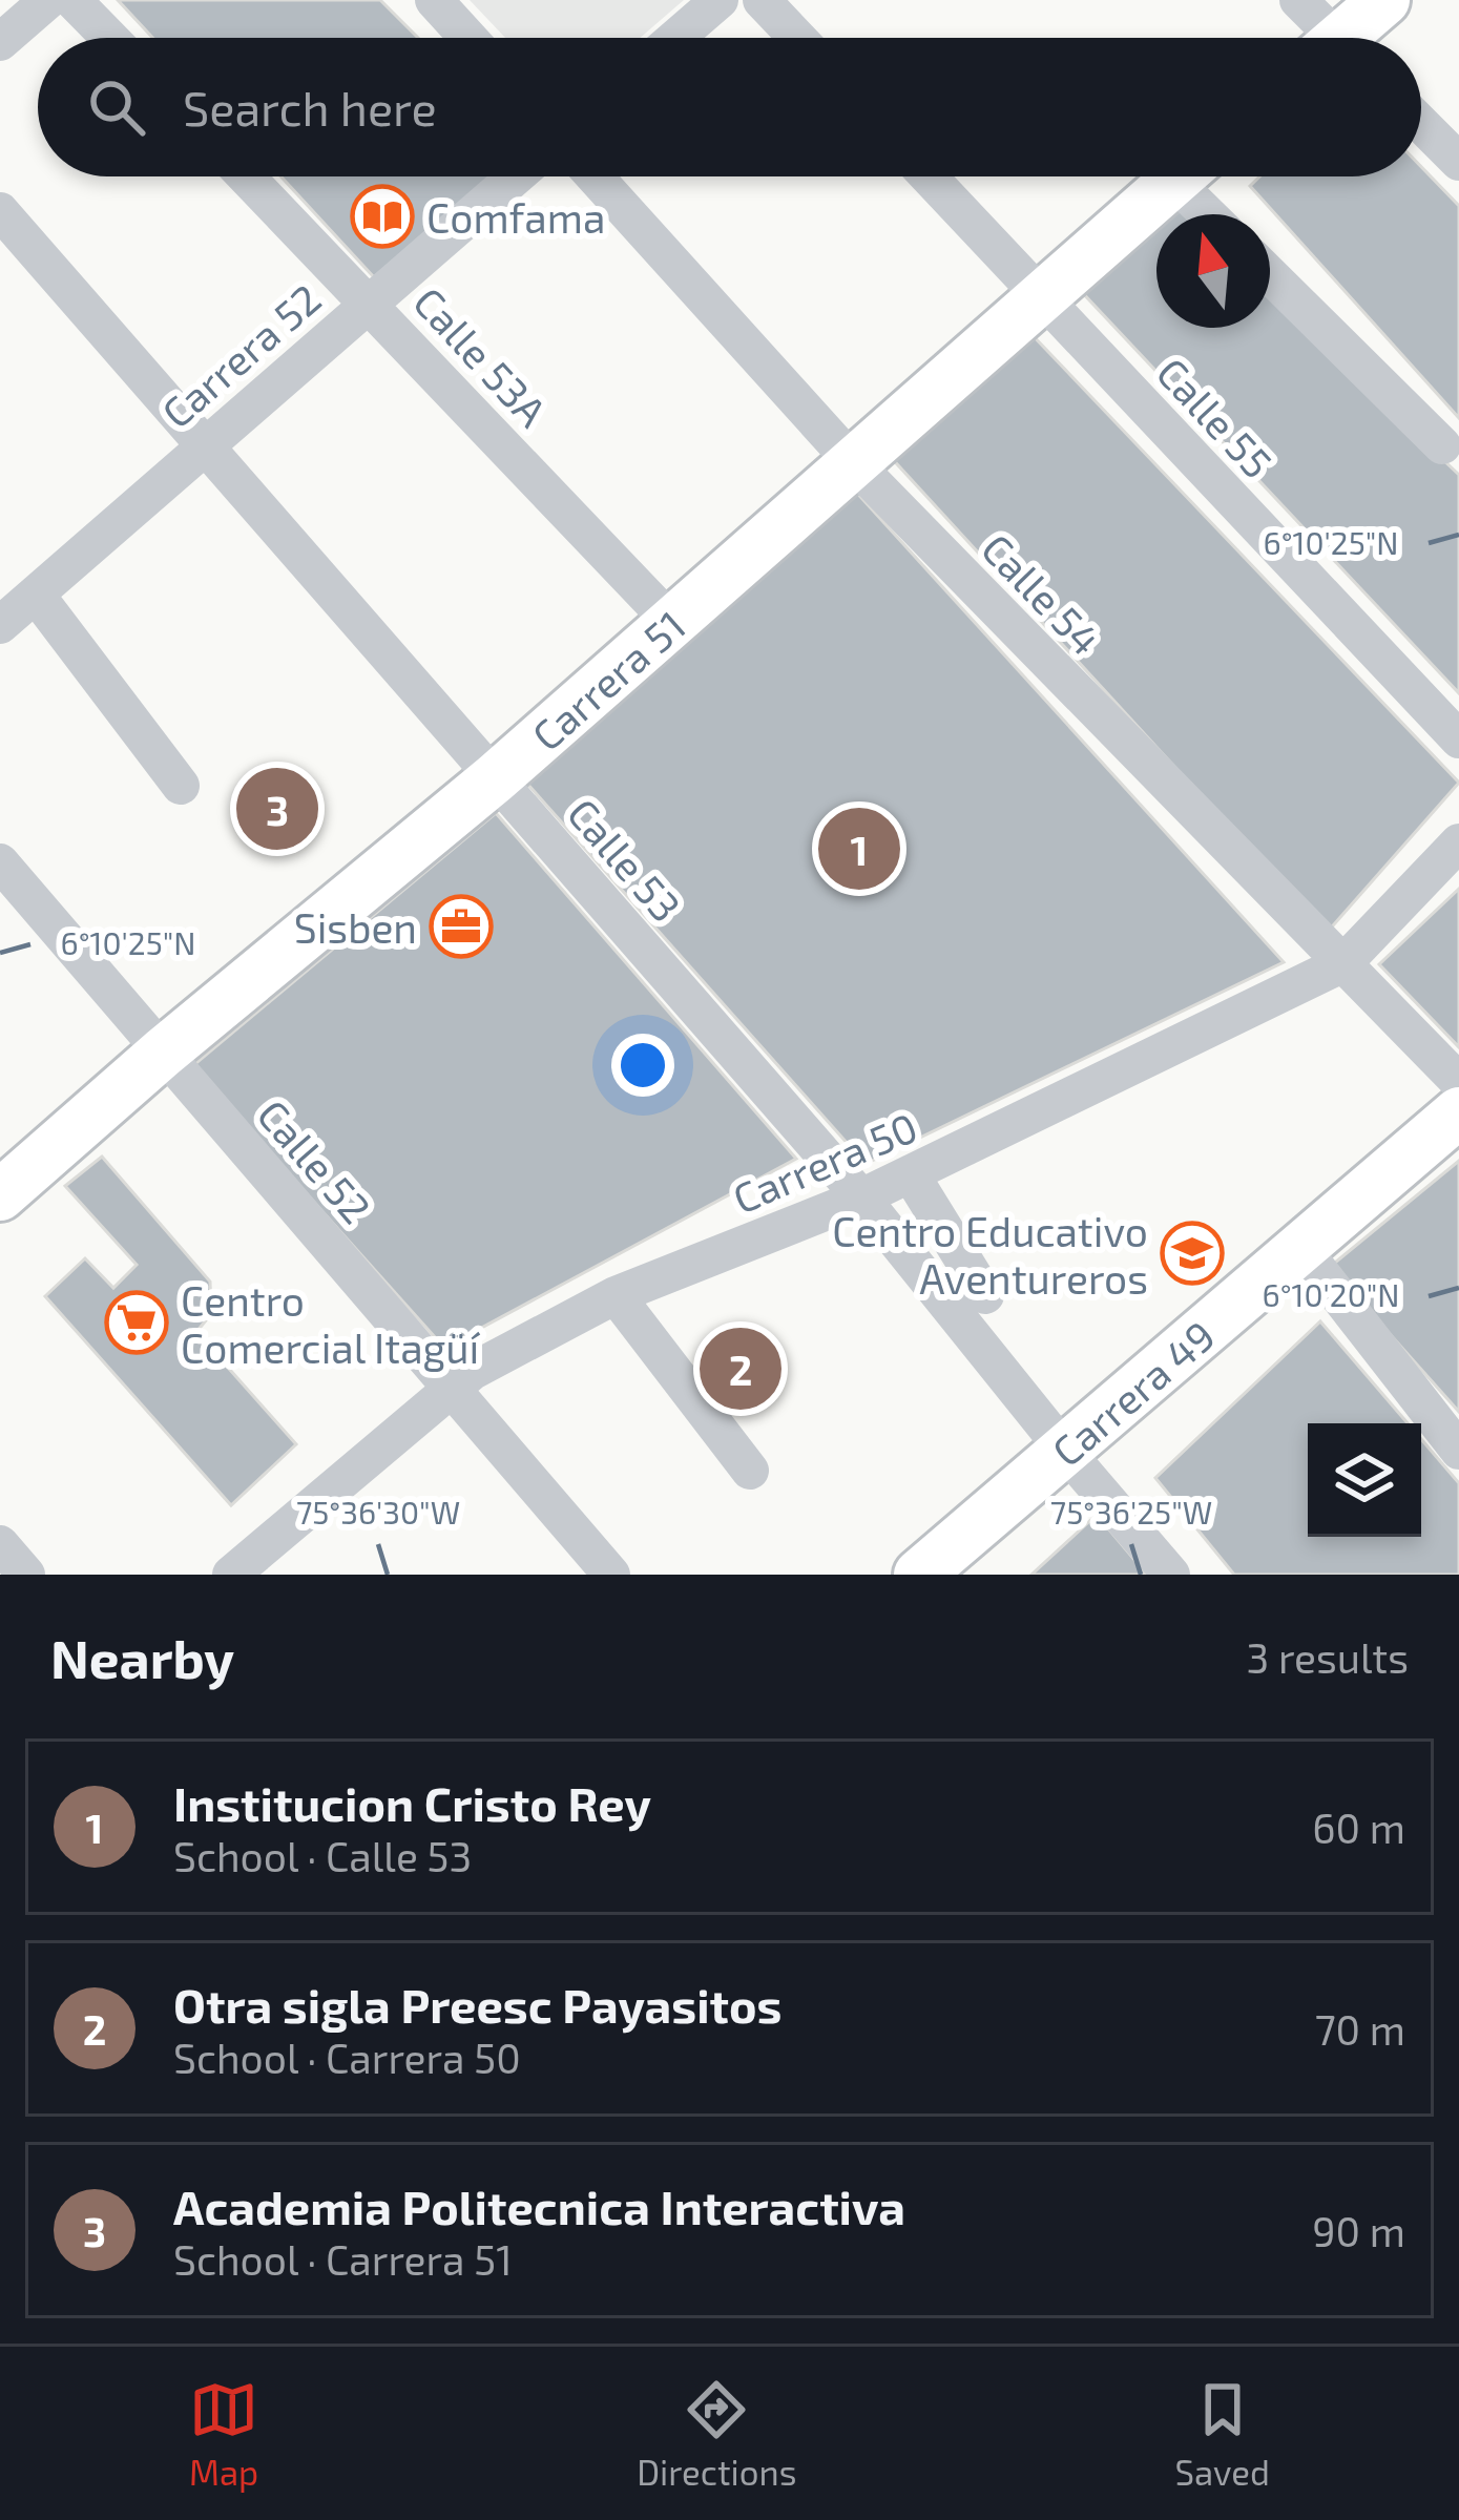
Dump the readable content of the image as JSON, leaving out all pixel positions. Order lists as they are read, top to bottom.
{
  "streets": {
    "main road": ["Carrera 51", "Carrera 49"],
    "street": [
      "Carrera 52",
      "Calle 53A",
      "Calle 55",
      "Calle 54",
      "Calle 53",
      "Calle 52",
      "Carrera 50"
    ]
  },
  "crossings": [
    ["Carrera 52", "Calle 53A"],
    ["Carrera 52", "Calle 53"],
    ["Calle 53A", "Carrera 51"],
    ["Calle 55", "Carrera 51"],
    ["Calle 54", "Carrera 51"],
    ["Calle 54", "Carrera 50"],
    ["Carrera 51", "Calle 53"],
    ["Carrera 51", "Calle 52"],
    ["Calle 53", "Carrera 50"],
    ["Calle 53", "Carrera 49"],
    ["Calle 52", "Carrera 50"]
  ],
  "places": {
    "library": ["Comfama"],
    "office": ["Sisben"],
    "school or university": ["Centro Educativo Aventureros"],
    "supermarket": ["Centro Comercial Itagüí"]
  },
  "north": "top",
  "page": {
    "search": "Search here",
    "pins": ["3", "1", "2"],
    "heading": ["Nearby", "3 results"],
    "list": [
      {
        "mark": "1",
        "name": "Institucion Cristo Rey",
        "note": "School · Calle 53",
        "value": "60 m"
      },
      {
        "mark": "2",
        "name": "Otra sigla Preesc Payasitos",
        "note": "School · Carrera 50",
        "value": "70 m"
      },
      {
        "mark": "3",
        "name": "Academia Politecnica Interactiva",
        "note": "School · Carrera 51",
        "value": "90 m"
      }
    ],
    "nav": ["Map", "Directions", "Saved"]
  },
  "coordinates": [
    "6°10'25\"N",
    "6°10'20\"N",
    "75°36'30\"W",
    "75°36'25\"W"
  ]
}
